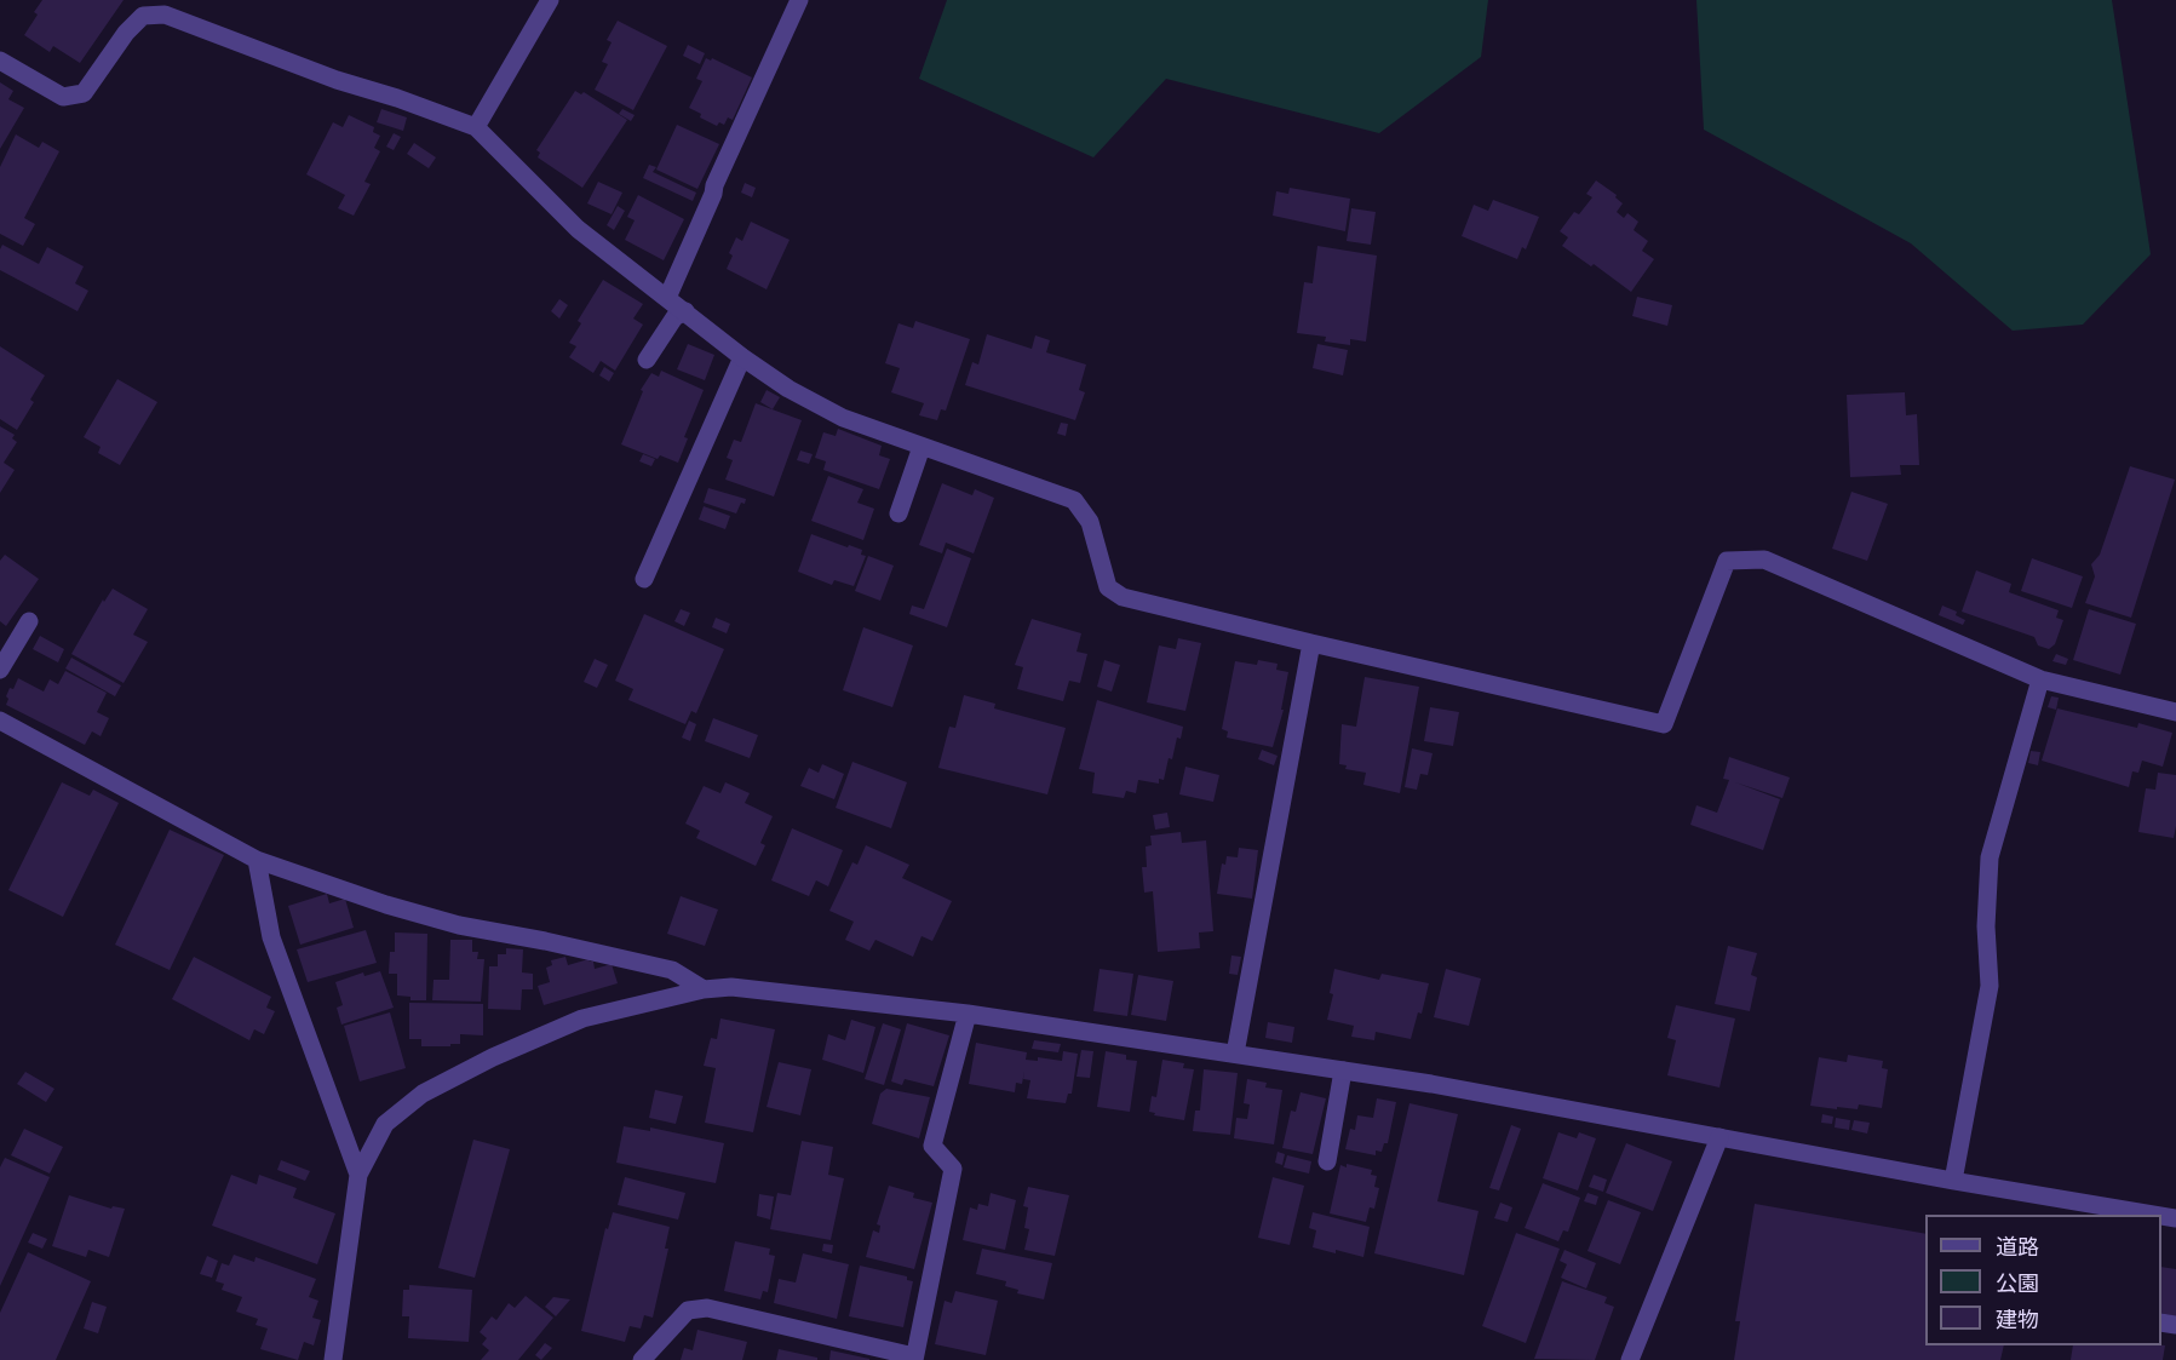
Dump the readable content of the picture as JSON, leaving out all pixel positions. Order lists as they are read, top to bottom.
{
  "legend": ["道路", "公園", "建物"]
}
